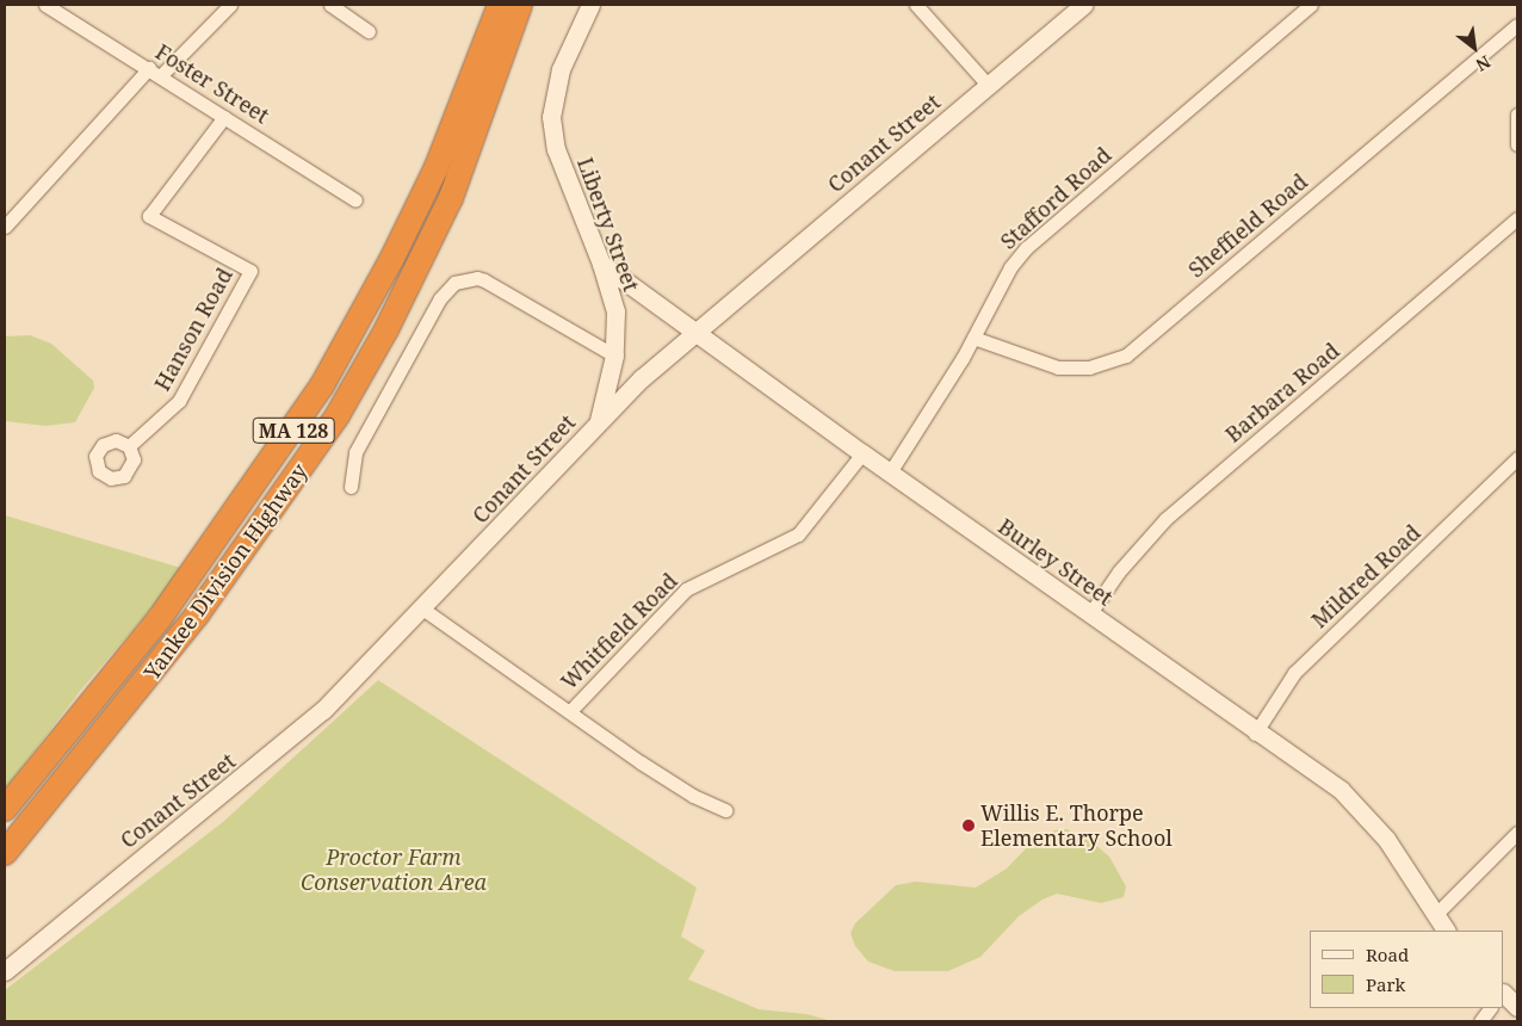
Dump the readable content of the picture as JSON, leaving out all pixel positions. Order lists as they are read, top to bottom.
{
  "streets": {
    "highway": ["MA 128", "Yankee Division Highway"],
    "main road": ["Conant Street", "Liberty Street", "Burley Street"],
    "street": [
      "Foster Street",
      "Stafford Road",
      "Sheffield Road",
      "Hanson Road",
      "Barbara Road",
      "Mildred Road",
      "Whitfield Road"
    ]
  },
  "crossings": [
    ["Foster Street", "Hanson Road"],
    ["Conant Street", "Liberty Street"],
    ["Conant Street", "Burley Street"],
    ["Stafford Road", "Sheffield Road"],
    ["Stafford Road", "Burley Street"],
    ["Liberty Street", "Burley Street"],
    ["Barbara Road", "Burley Street"],
    ["Burley Street", "Mildred Road"],
    ["Burley Street", "Whitfield Road"]
  ],
  "parks": ["Proctor Farm Conservation Area"],
  "places": ["Willis E. Thorpe Elementary School"],
  "legend": ["Road", "Park"],
  "north": "bottom right"
}
